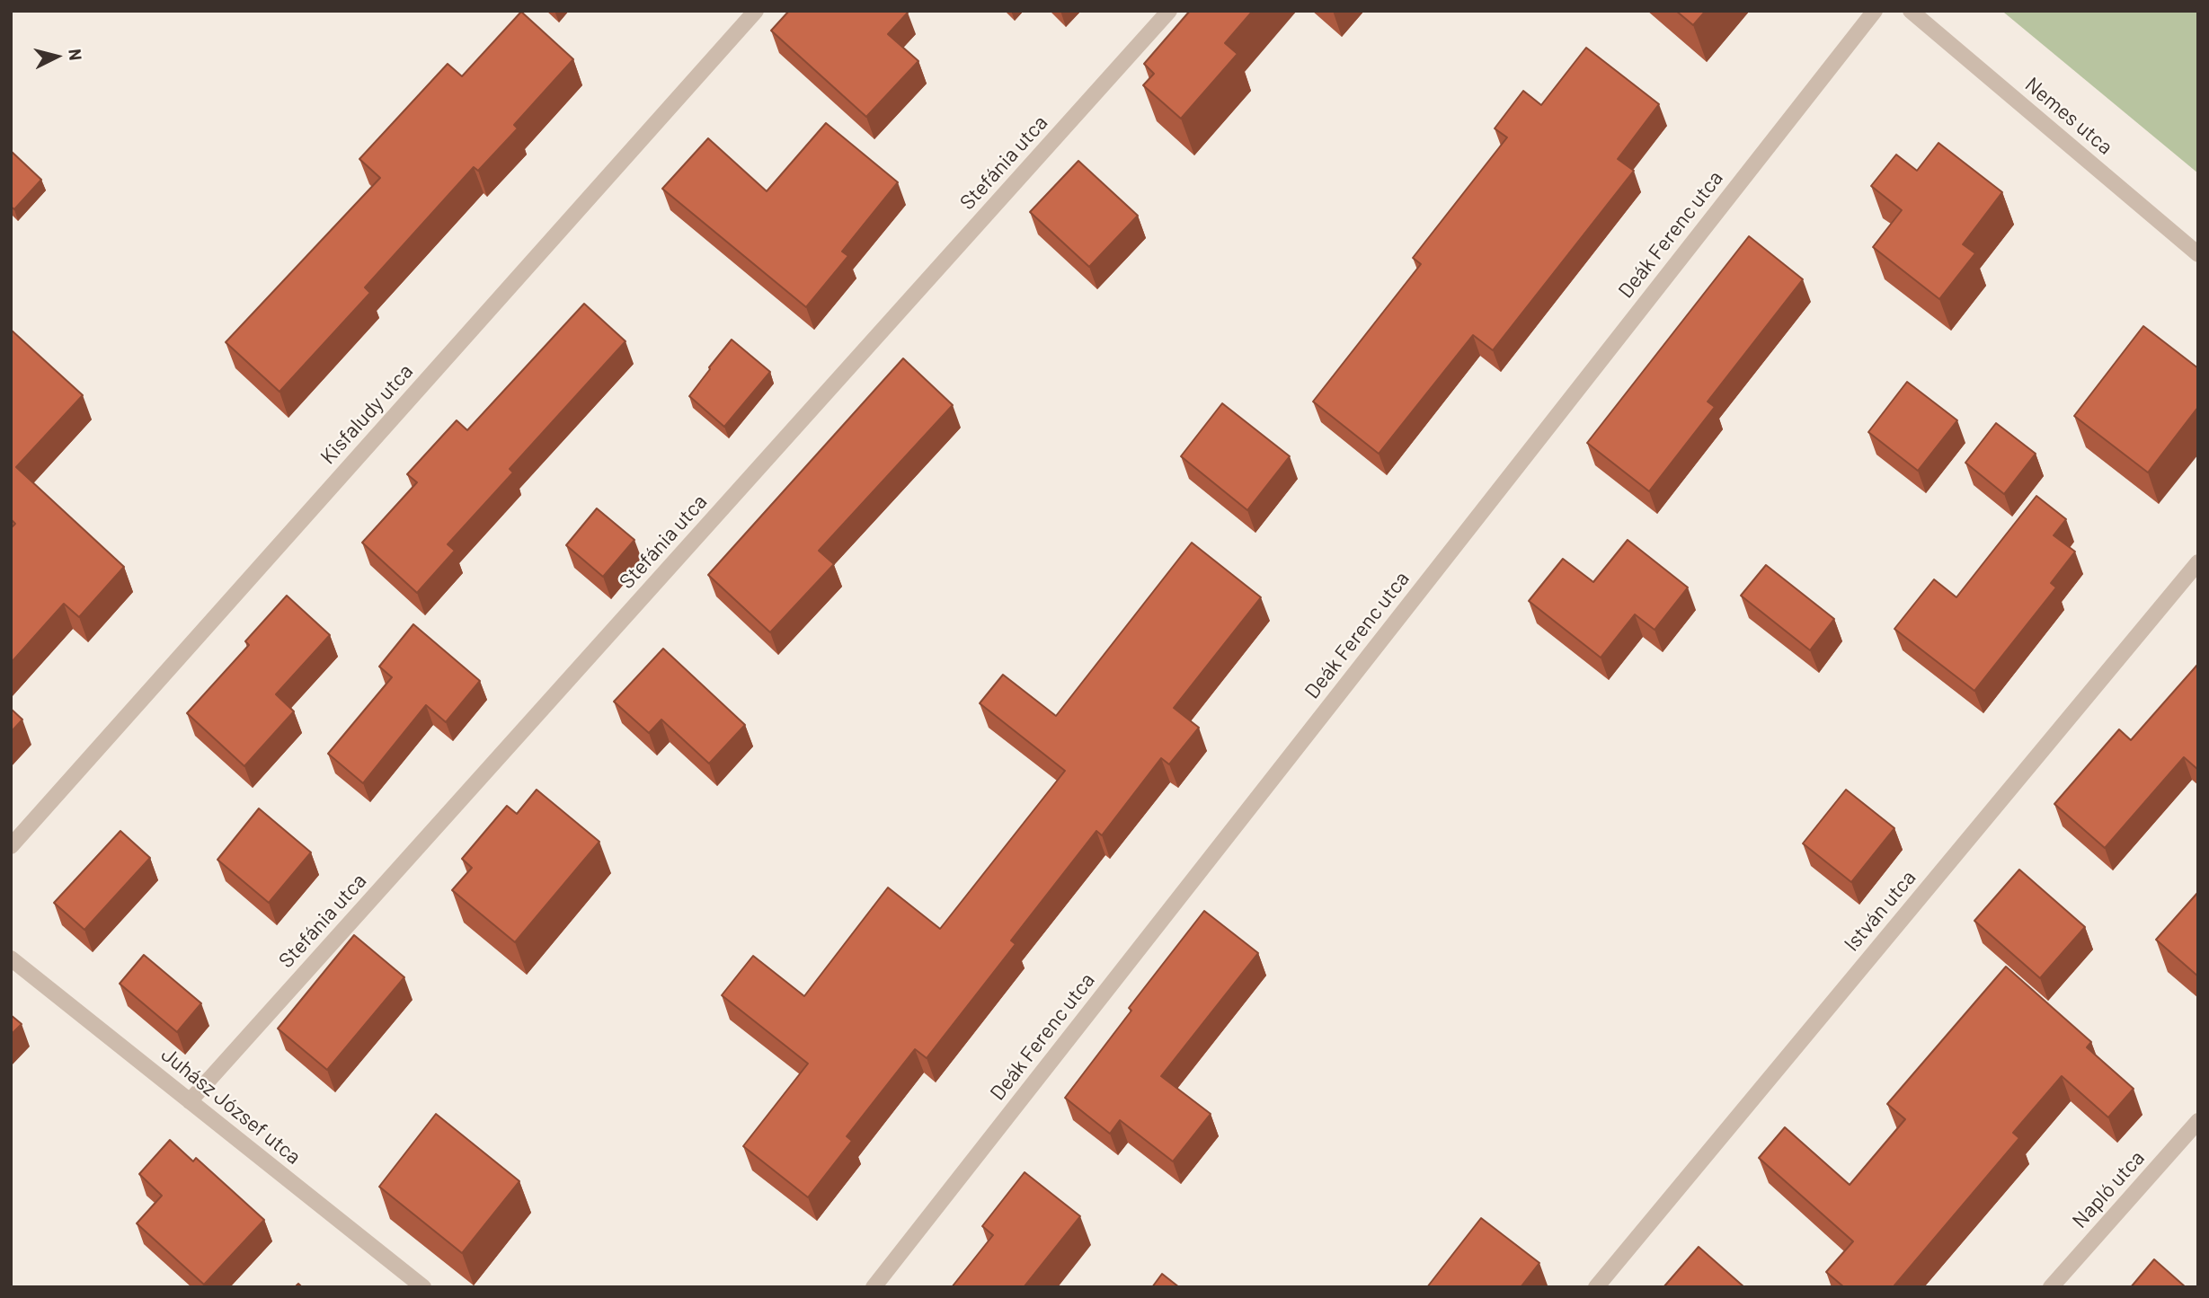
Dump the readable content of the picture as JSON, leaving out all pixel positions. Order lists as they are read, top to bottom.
{
  "streets": {
    "street": [
      "Nemes utca",
      "Stefánia utca",
      "Deák Ferenc utca",
      "Kisfaludy utca",
      "István utca",
      "Juhász József utca",
      "Napló utca"
    ]
  },
  "crossings": [
    ["Stefánia utca", "Juhász József utca"]
  ],
  "north": "right"
}
